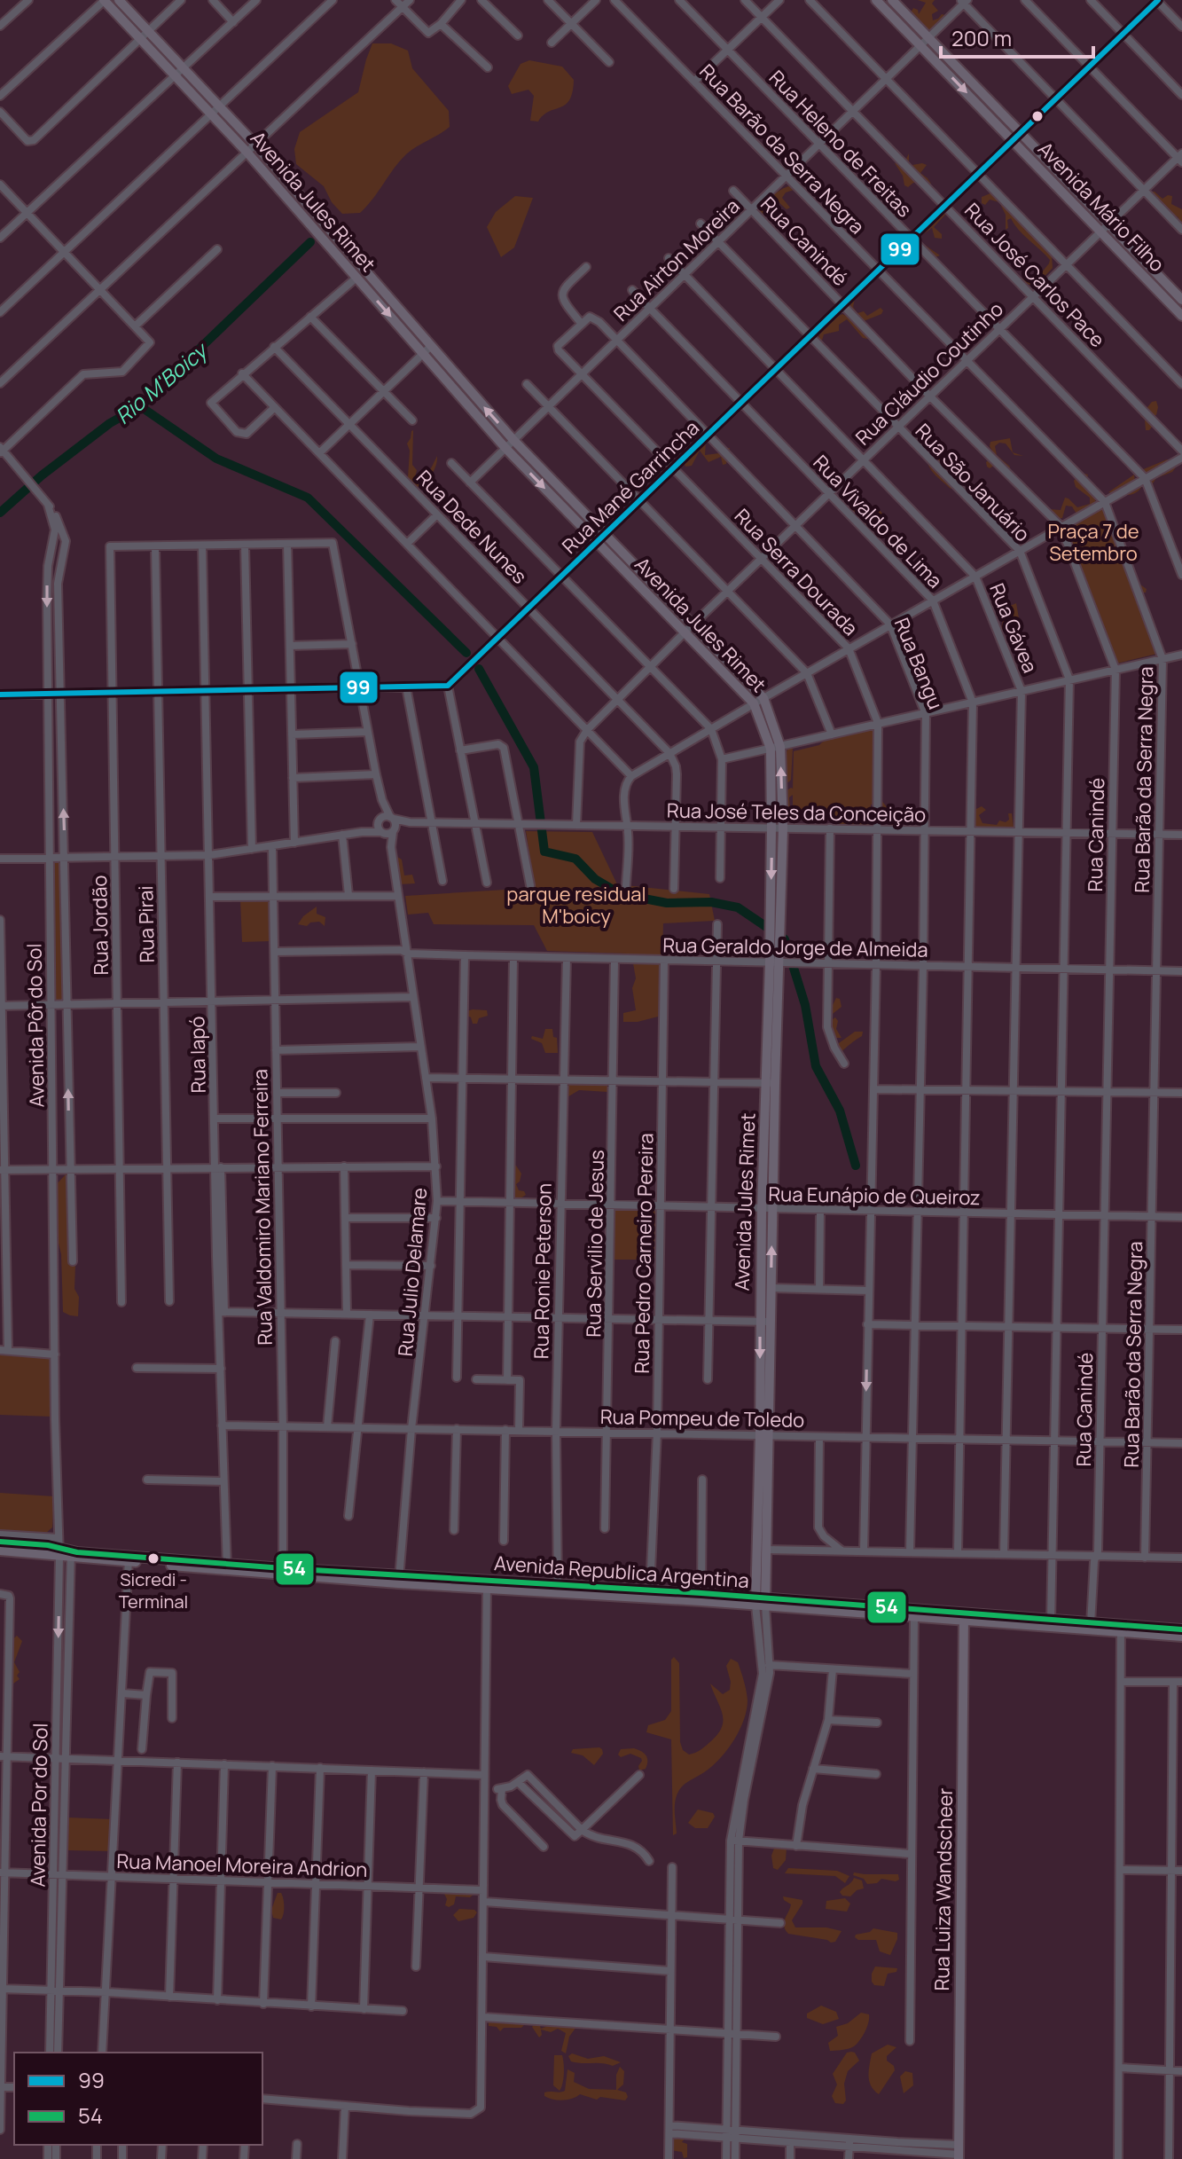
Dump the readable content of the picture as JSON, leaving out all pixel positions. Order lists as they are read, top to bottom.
{
  "streets": {
    "main road": [
      "Avenida Jules Rimet",
      "Avenida Mário Filho",
      "Avenida Republica Argentina",
      "Rua Luiza Wandscheer"
    ],
    "street": [
      "Rua Heleno de Freitas",
      "Rua Barão da Serra Negra",
      "Rua Canindé",
      "Rua Airton Moreira",
      "Rua José Carlos Pace",
      "Rua Cláudio Coutinho",
      "Rua São Januário",
      "Rua Mané Garrincha",
      "Rua Vivaldo de Lima",
      "Rua Dede Nunes",
      "Rua Serra Dourada",
      "Rua Gávea",
      "Rua Bangu",
      "Rua José Teles da Conceição",
      "Rua Pirai",
      "Rua Jordão",
      "Rua Geraldo Jorge de Almeida",
      "Avenida Pôr do Sol",
      "Rua Iapó",
      "Rua Eunápio de Queiroz",
      "Rua Valdomiro Mariano Ferreira",
      "Rua Servilio de Jesus",
      "Rua Pedro Carneiro Pereira",
      "Rua Ronie Peterson",
      "Rua Julio Delamare",
      "Rua Pompeu de Toledo",
      "Avenida Por do Sol",
      "Rua Manoel Moreira Andrion"
    ]
  },
  "crossings": [
    ["Rua Heleno de Freitas", "Rua Airton Moreira"],
    ["Rua Heleno de Freitas", "Rua Cláudio Coutinho"],
    ["Rua Heleno de Freitas", "Rua Mané Garrincha"],
    ["Rua Barão da Serra Negra", "Rua Airton Moreira"],
    ["Rua Barão da Serra Negra", "Rua Cláudio Coutinho"],
    ["Rua Barão da Serra Negra", "Rua Mané Garrincha"],
    ["Rua Barão da Serra Negra", "Rua José Teles da Conceição"],
    ["Rua Barão da Serra Negra", "Rua Geraldo Jorge de Almeida"],
    ["Rua Barão da Serra Negra", "Rua Eunápio de Queiroz"],
    ["Rua Barão da Serra Negra", "Rua Pompeu de Toledo"],
    ["Avenida Jules Rimet", "Rua Airton Moreira"],
    ["Avenida Jules Rimet", "Rua Cláudio Coutinho"],
    ["Avenida Jules Rimet", "Rua Mané Garrincha"],
    ["Avenida Jules Rimet", "Rua José Teles da Conceição"],
    ["Avenida Jules Rimet", "Rua Geraldo Jorge de Almeida"],
    ["Avenida Jules Rimet", "Rua Eunápio de Queiroz"],
    ["Avenida Jules Rimet", "Rua Pompeu de Toledo"],
    ["Avenida Jules Rimet", "Avenida Republica Argentina"],
    ["Avenida Mário Filho", "Rua Airton Moreira"],
    ["Avenida Mário Filho", "Rua Cláudio Coutinho"],
    ["Avenida Mário Filho", "Rua Mané Garrincha"],
    ["Rua Canindé", "Rua Airton Moreira"],
    ["Rua Canindé", "Rua Cláudio Coutinho"],
    ["Rua Canindé", "Rua Mané Garrincha"],
    ["Rua Canindé", "Rua José Teles da Conceição"],
    ["Rua Canindé", "Rua Geraldo Jorge de Almeida"],
    ["Rua Canindé", "Rua Eunápio de Queiroz"],
    ["Rua Canindé", "Rua Pompeu de Toledo"],
    ["Rua Canindé", "Avenida Republica Argentina"],
    ["Rua Airton Moreira", "Rua José Carlos Pace"],
    ["Rua Airton Moreira", "Rua São Januário"],
    ["Rua Airton Moreira", "Rua Vivaldo de Lima"],
    ["Rua Airton Moreira", "Rua Serra Dourada"],
    ["Rua Airton Moreira", "Rua Gávea"],
    ["Rua Airton Moreira", "Rua Bangu"],
    ["Rua José Carlos Pace", "Rua Cláudio Coutinho"],
    ["Rua José Carlos Pace", "Rua Mané Garrincha"],
    ["Rua Cláudio Coutinho", "Rua São Januário"],
    ["Rua Cláudio Coutinho", "Rua Vivaldo de Lima"],
    ["Rua Cláudio Coutinho", "Rua Dede Nunes"],
    ["Rua Cláudio Coutinho", "Rua Serra Dourada"],
    ["Rua Cláudio Coutinho", "Rua Gávea"],
    ["Rua Cláudio Coutinho", "Rua Bangu"],
    ["Rua São Januário", "Rua Mané Garrincha"],
    ["Rua São Januário", "Rua José Teles da Conceição"],
    ["Rua São Januário", "Rua Geraldo Jorge de Almeida"],
    ["Rua São Januário", "Rua Eunápio de Queiroz"],
    ["Rua São Januário", "Rua Pompeu de Toledo"],
    ["Rua São Januário", "Avenida Republica Argentina"],
    ["Rua Mané Garrincha", "Rua Vivaldo de Lima"],
    ["Rua Mané Garrincha", "Rua Dede Nunes"],
    ["Rua Mané Garrincha", "Rua Serra Dourada"],
    ["Rua Mané Garrincha", "Rua Gávea"],
    ["Rua Mané Garrincha", "Rua Bangu"],
    ["Rua Vivaldo de Lima", "Rua José Teles da Conceição"],
    ["Rua Vivaldo de Lima", "Rua Geraldo Jorge de Almeida"],
    ["Rua Vivaldo de Lima", "Rua Eunápio de Queiroz"],
    ["Rua Vivaldo de Lima", "Rua Pompeu de Toledo"],
    ["Rua Serra Dourada", "Rua Bangu"],
    ["Rua Serra Dourada", "Rua José Teles da Conceição"],
    ["Rua Serra Dourada", "Rua Geraldo Jorge de Almeida"],
    ["Rua Serra Dourada", "Rua Eunápio de Queiroz"],
    ["Rua Serra Dourada", "Rua Pompeu de Toledo"],
    ["Rua Gávea", "Rua José Teles da Conceição"],
    ["Rua Gávea", "Rua Geraldo Jorge de Almeida"],
    ["Rua Gávea", "Rua Eunápio de Queiroz"],
    ["Rua Gávea", "Rua Pompeu de Toledo"],
    ["Rua Bangu", "Rua José Teles da Conceição"],
    ["Rua Bangu", "Rua Geraldo Jorge de Almeida"],
    ["Rua Bangu", "Rua Eunápio de Queiroz"],
    ["Rua Bangu", "Rua Pompeu de Toledo"],
    ["Rua José Teles da Conceição", "Rua Pirai"],
    ["Rua José Teles da Conceição", "Rua Jordão"],
    ["Rua José Teles da Conceição", "Avenida Pôr do Sol"],
    ["Rua José Teles da Conceição", "Rua Iapó"],
    ["Rua José Teles da Conceição", "Rua Valdomiro Mariano Ferreira"],
    ["Rua José Teles da Conceição", "Rua Julio Delamare"],
    ["Rua Pirai", "Rua Jordão"],
    ["Rua Geraldo Jorge de Almeida", "Rua Valdomiro Mariano Ferreira"],
    ["Rua Geraldo Jorge de Almeida", "Rua Servilio de Jesus"],
    ["Rua Geraldo Jorge de Almeida", "Rua Pedro Carneiro Pereira"],
    ["Rua Geraldo Jorge de Almeida", "Rua Ronie Peterson"],
    ["Rua Geraldo Jorge de Almeida", "Rua Julio Delamare"],
    ["Avenida Pôr do Sol", "Avenida Republica Argentina"],
    ["Avenida Pôr do Sol", "Avenida Por do Sol"],
    ["Rua Iapó", "Rua Pompeu de Toledo"],
    ["Rua Iapó", "Avenida Republica Argentina"],
    ["Rua Eunápio de Queiroz", "Rua Servilio de Jesus"],
    ["Rua Eunápio de Queiroz", "Rua Pedro Carneiro Pereira"],
    ["Rua Eunápio de Queiroz", "Rua Ronie Peterson"],
    ["Rua Eunápio de Queiroz", "Rua Julio Delamare"],
    ["Rua Valdomiro Mariano Ferreira", "Rua Pompeu de Toledo"],
    ["Rua Valdomiro Mariano Ferreira", "Avenida Republica Argentina"],
    ["Rua Servilio de Jesus", "Rua Pompeu de Toledo"],
    ["Rua Pedro Carneiro Pereira", "Rua Pompeu de Toledo"],
    ["Rua Pedro Carneiro Pereira", "Avenida Republica Argentina"],
    ["Rua Ronie Peterson", "Rua Pompeu de Toledo"],
    ["Rua Ronie Peterson", "Avenida Republica Argentina"],
    ["Rua Julio Delamare", "Rua Pompeu de Toledo"],
    ["Rua Julio Delamare", "Avenida Republica Argentina"],
    ["Avenida Republica Argentina", "Avenida Por do Sol"],
    ["Avenida Republica Argentina", "Rua Luiza Wandscheer"],
    ["Avenida Por do Sol", "Rua Manoel Moreira Andrion"]
  ],
  "water": ["Rio M'Boicy"],
  "parks": ["Praça 7 de Setembro", "parque residual M'boicy"],
  "places": ["Sicredi - Terminal"],
  "lines": ["transit line 99", "transit line 54"],
  "legend": ["99", "54"],
  "scale_bar": "200 m"
}
